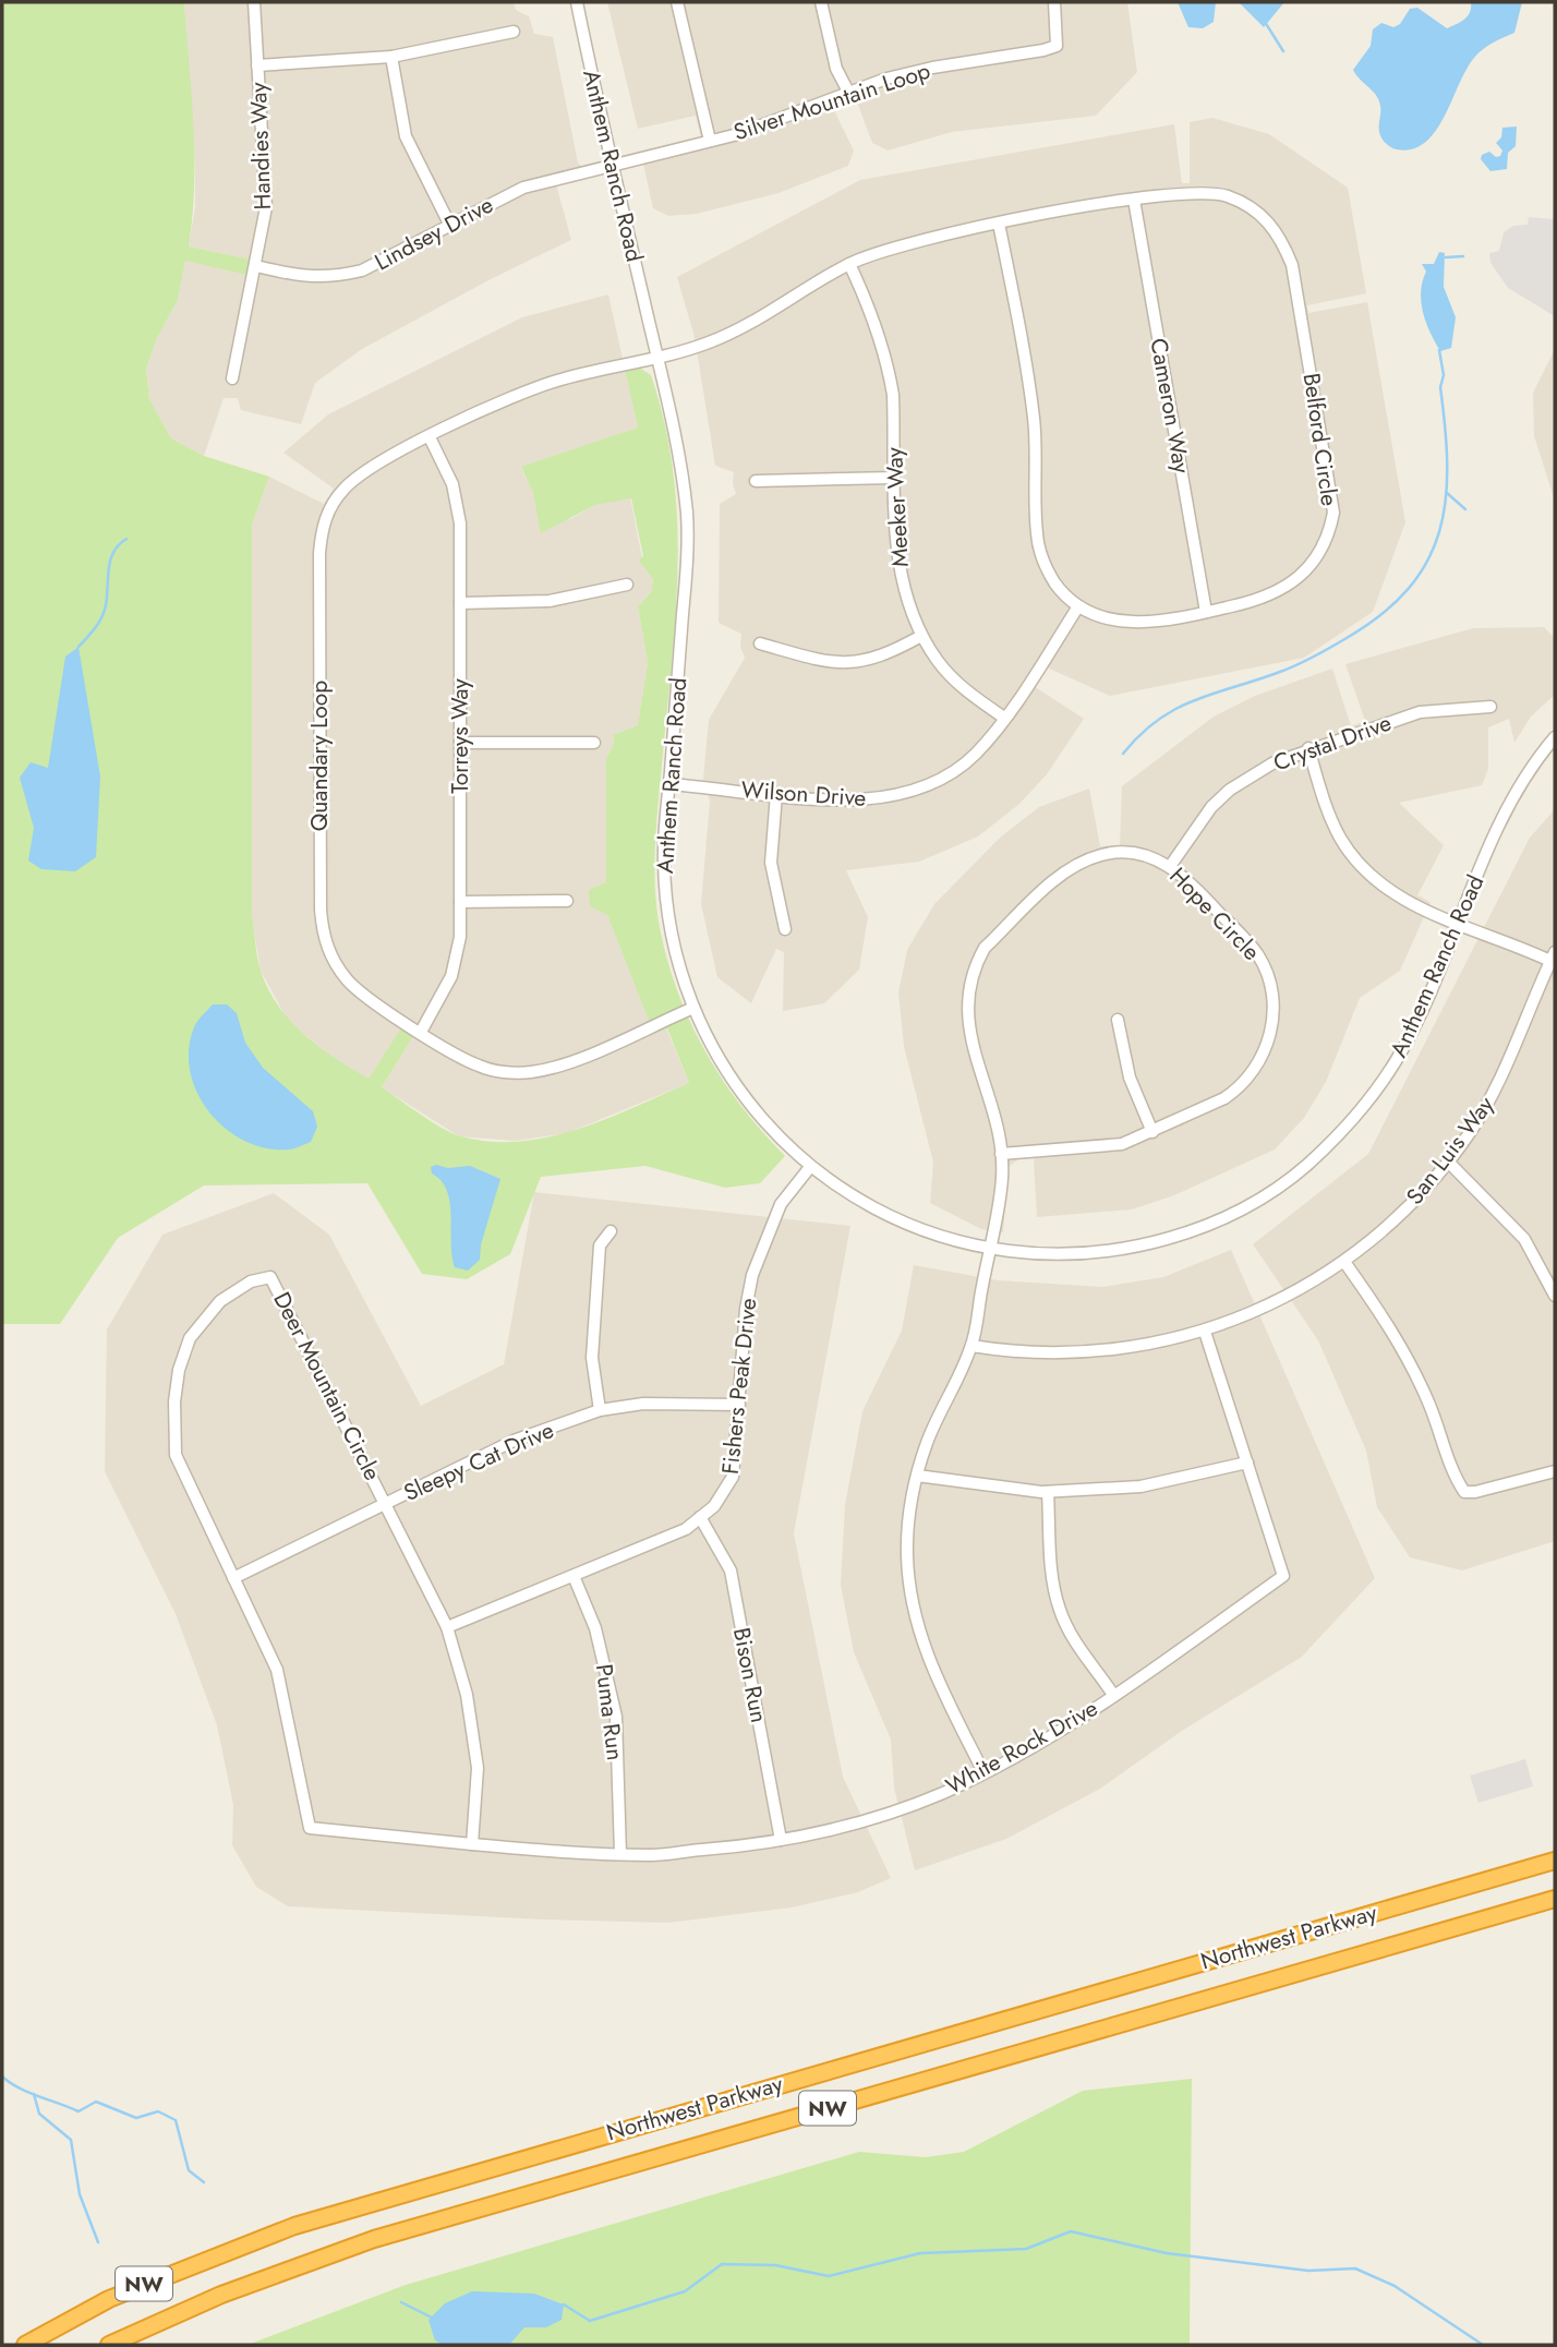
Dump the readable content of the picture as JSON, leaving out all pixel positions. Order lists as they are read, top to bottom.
{
  "streets": {
    "highway": ["Northwest Parkway", "NW"],
    "street": [
      "Silver Mountain Loop",
      "Handies Way",
      "Anthem Ranch Road",
      "Lindsey Drive",
      "Cameron Way",
      "Belford Circle",
      "Meeker Way",
      "Torreys Way",
      "Crystal Drive",
      "Quandary Loop",
      "Wilson Drive",
      "Hope Circle",
      "San Luis Way",
      "Deer Mountain Circle",
      "Fishers Peak Drive",
      "Sleepy Cat Drive",
      "Bison Run",
      "Puma Run",
      "White Rock Drive"
    ]
  },
  "crossings": [
    ["Silver Mountain Loop", "Anthem Ranch Road"],
    ["Silver Mountain Loop", "Lindsey Drive"],
    ["Handies Way", "Lindsey Drive"],
    ["Anthem Ranch Road", "Lindsey Drive"],
    ["Anthem Ranch Road", "Belford Circle"],
    ["Anthem Ranch Road", "Quandary Loop"],
    ["Anthem Ranch Road", "Wilson Drive"],
    ["Anthem Ranch Road", "Hope Circle"],
    ["Anthem Ranch Road", "Fishers Peak Drive"],
    ["Cameron Way", "Belford Circle"],
    ["Belford Circle", "Meeker Way"],
    ["Belford Circle", "Quandary Loop"],
    ["Belford Circle", "Wilson Drive"],
    ["Meeker Way", "Wilson Drive"],
    ["Torreys Way", "Quandary Loop"],
    ["Crystal Drive", "Hope Circle"],
    ["Hope Circle", "San Luis Way"],
    ["Hope Circle", "White Rock Drive"],
    ["San Luis Way", "White Rock Drive"],
    ["Deer Mountain Circle", "Fishers Peak Drive"],
    ["Deer Mountain Circle", "Sleepy Cat Drive"],
    ["Deer Mountain Circle", "White Rock Drive"],
    ["Fishers Peak Drive", "Sleepy Cat Drive"],
    ["Fishers Peak Drive", "Bison Run"],
    ["Fishers Peak Drive", "Puma Run"],
    ["Bison Run", "White Rock Drive"],
    ["Puma Run", "White Rock Drive"]
  ]
}
